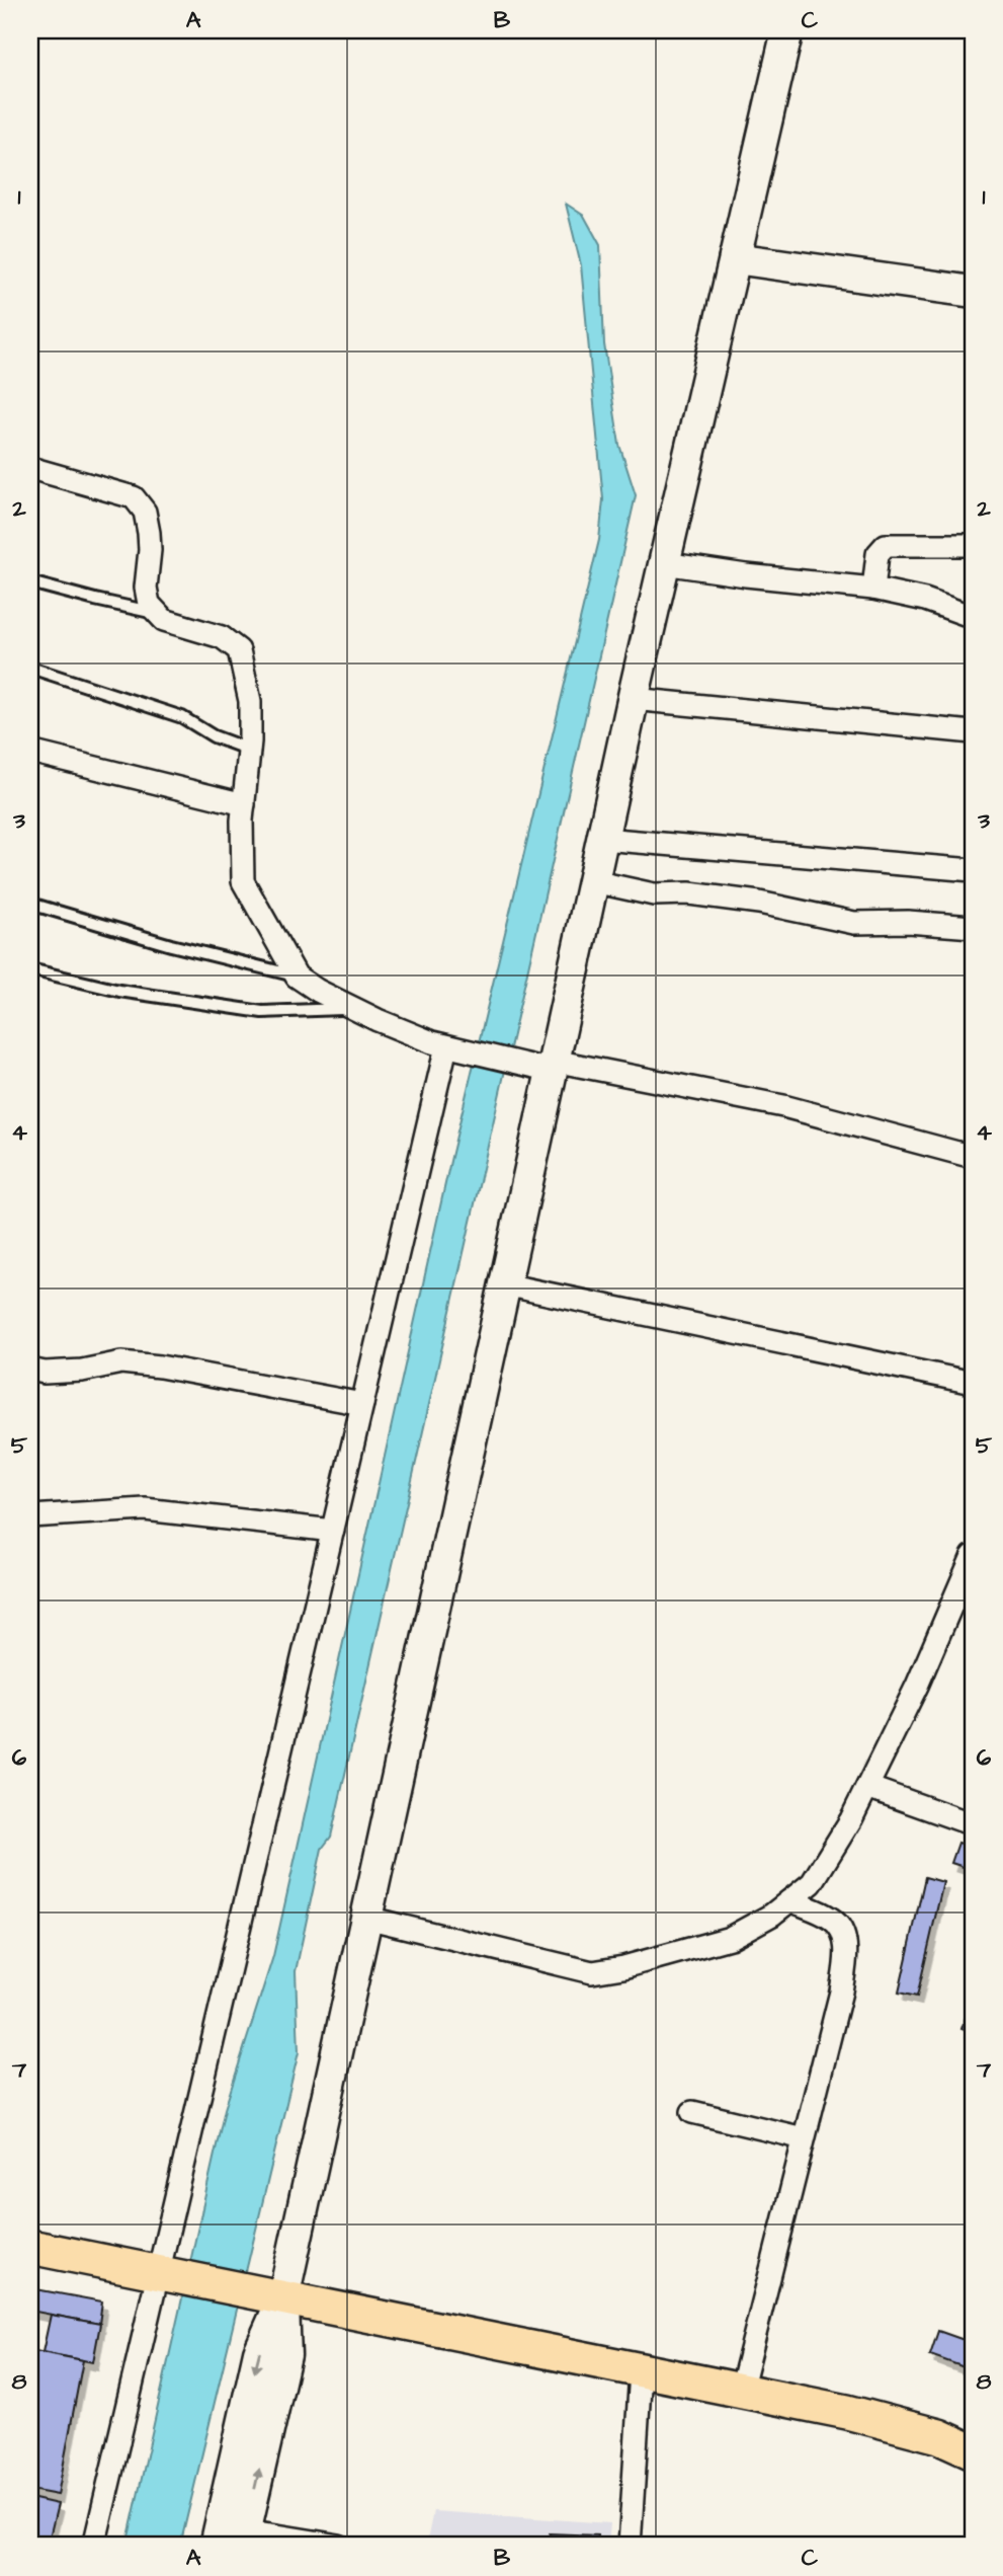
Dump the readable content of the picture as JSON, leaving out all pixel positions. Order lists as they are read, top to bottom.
{
  "grid": {
    "columns": ["A", "B", "C"],
    "rows": [
      "1",
      "2",
      "3",
      "4",
      "5",
      "6",
      "7",
      "8"
    ]
  }
}
